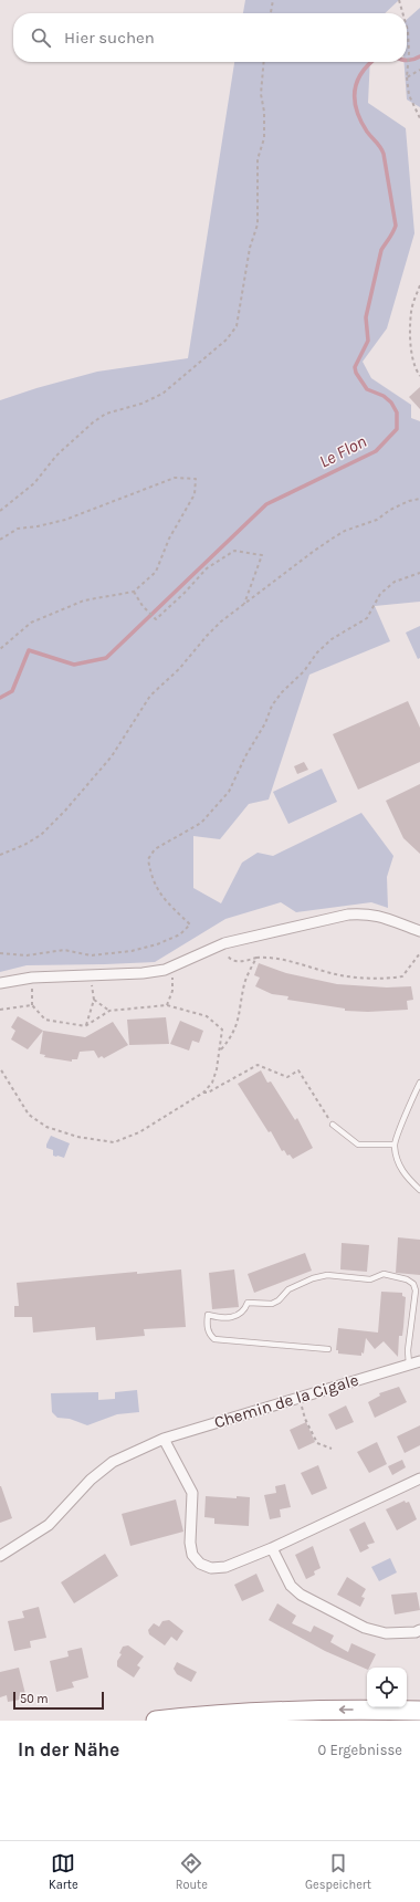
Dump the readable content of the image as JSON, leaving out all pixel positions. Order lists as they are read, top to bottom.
{
  "streets": {
    "street": ["Chemin de la Cigale"]
  },
  "water": ["Le Flon"],
  "scale_bar": "50 m",
  "page": {
    "search": "Hier suchen",
    "scale": "50 m",
    "heading": ["In der Nähe", "0 Ergebnisse"],
    "nav": ["Karte", "Route", "Gespeichert"]
  }
}
